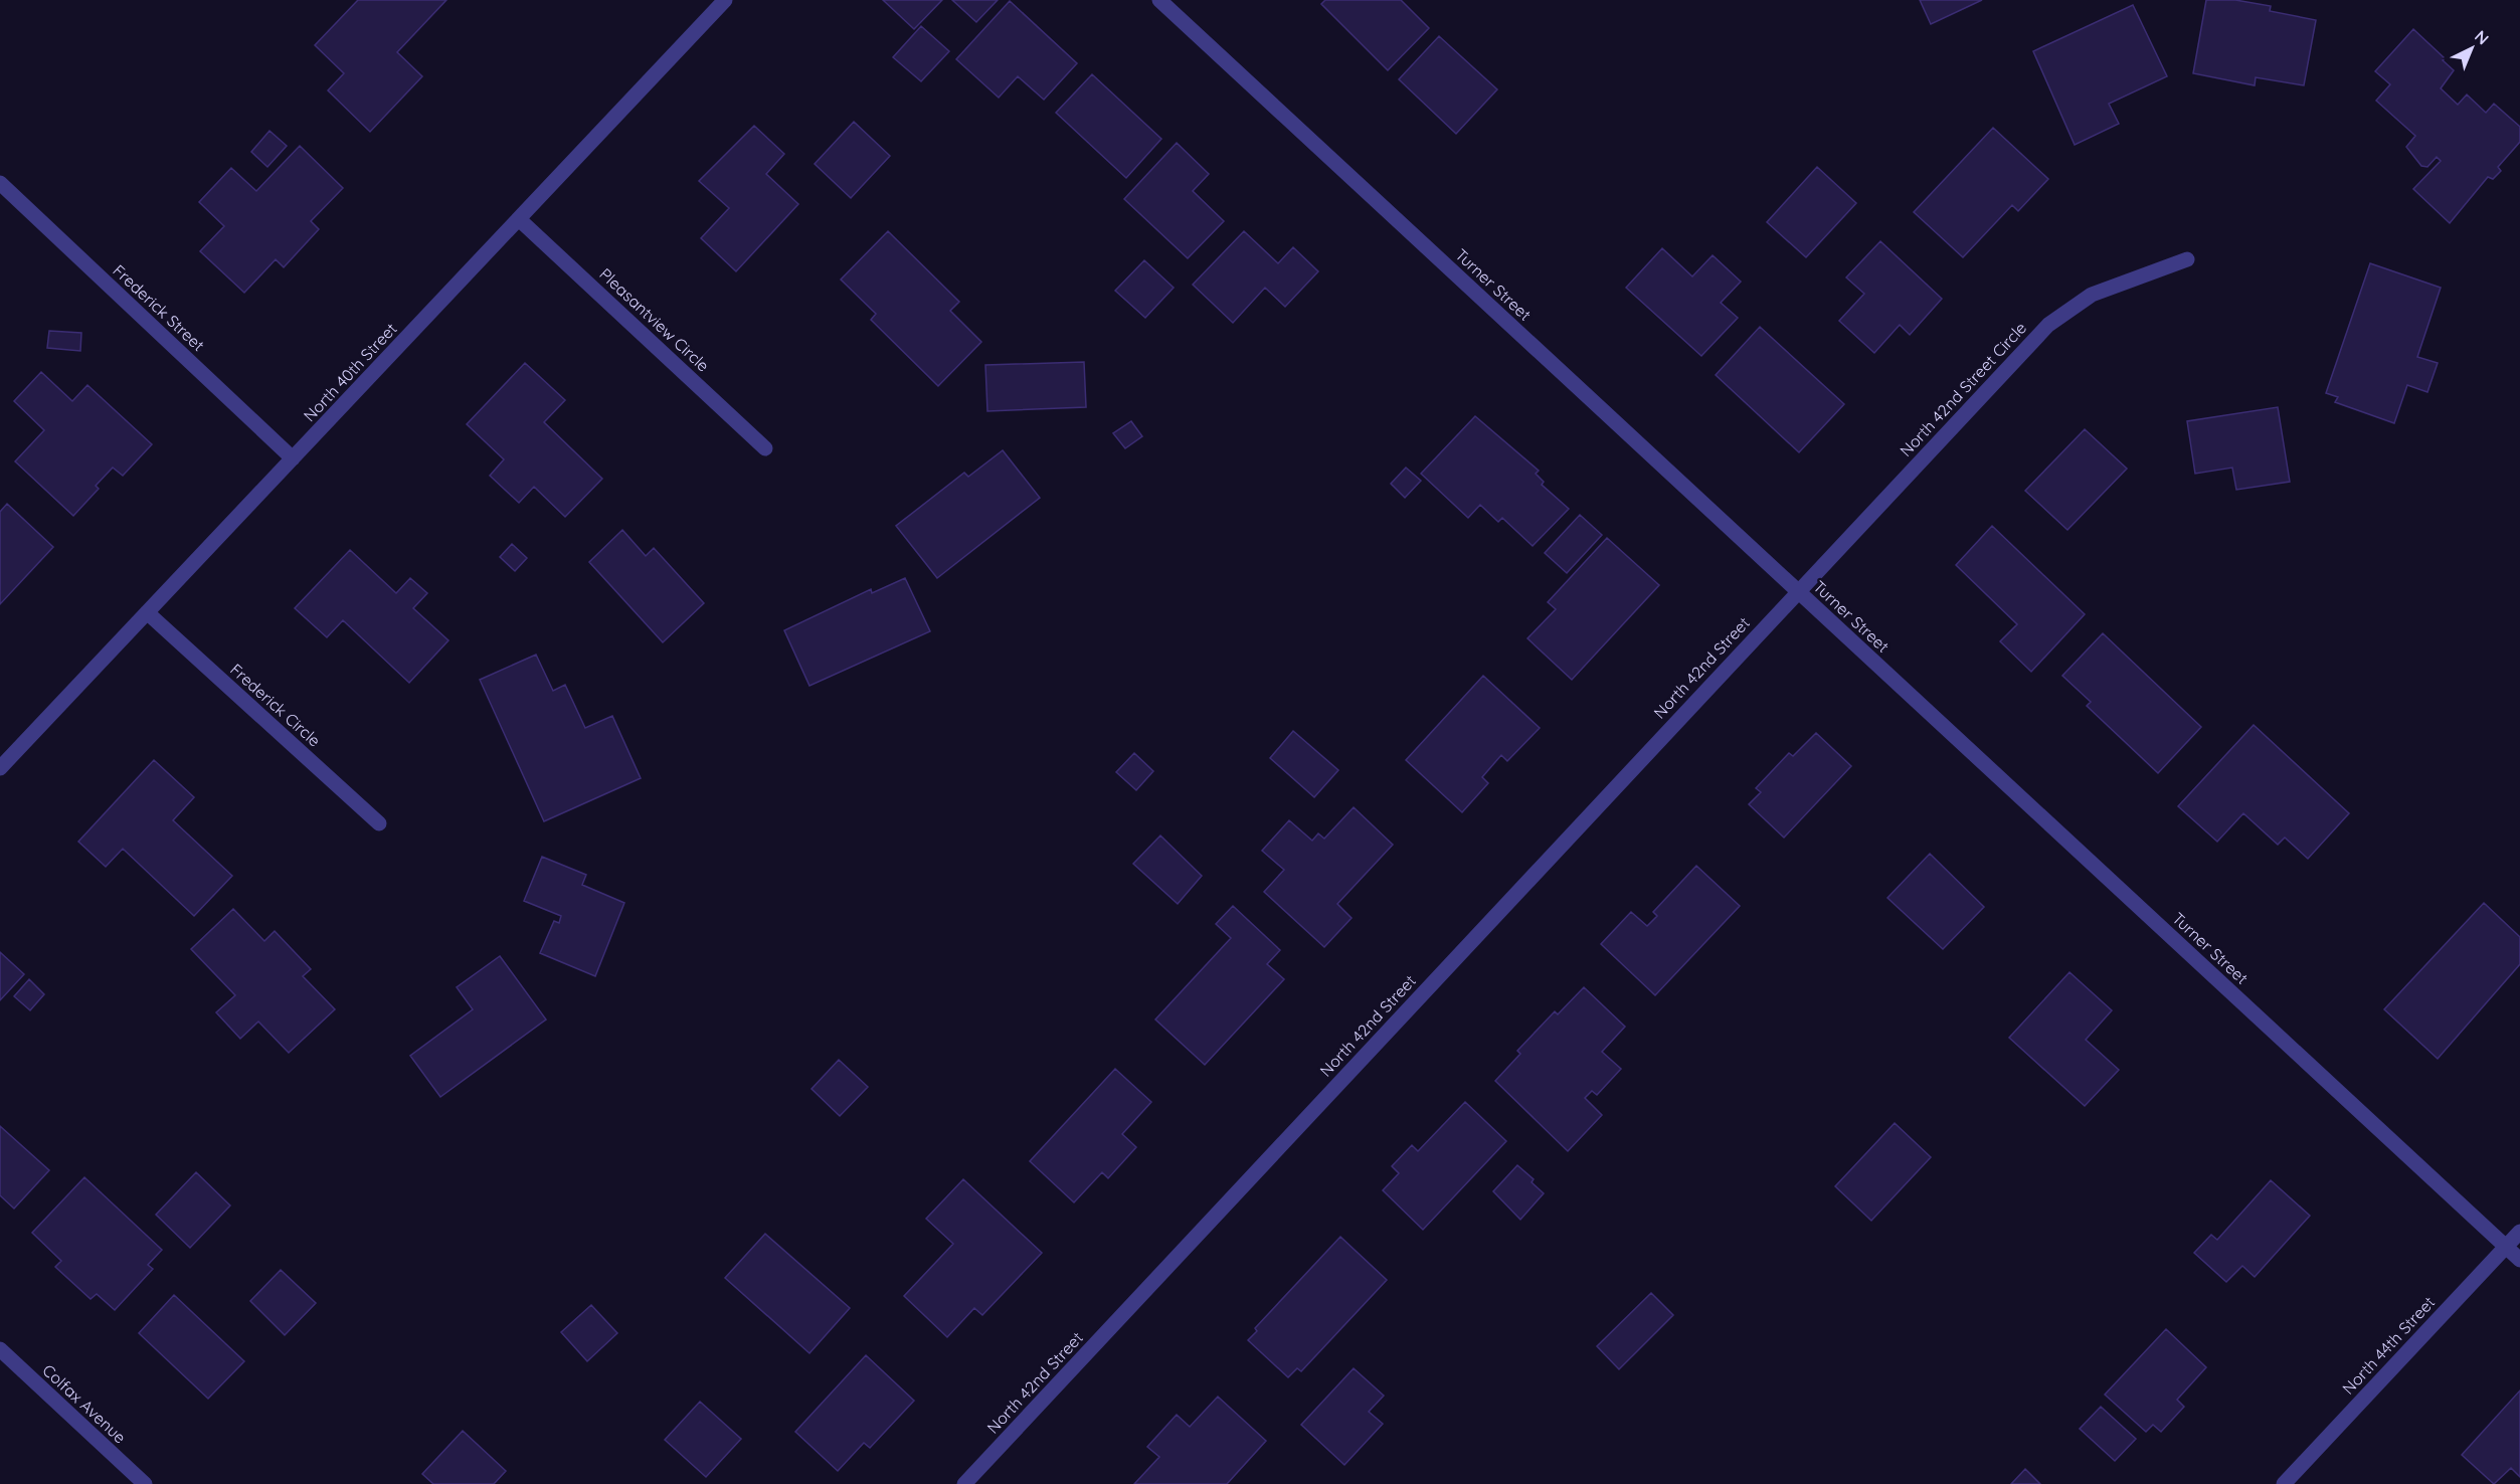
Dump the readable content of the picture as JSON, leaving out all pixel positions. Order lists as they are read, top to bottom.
{
  "streets": {
    "street": [
      "Turner Street",
      "Frederick Street",
      "Pleasantview Circle",
      "North 40th Street",
      "North 42nd Street Circle",
      "North 42nd Street",
      "Frederick Circle",
      "North 44th Street",
      "Colfax Avenue"
    ]
  },
  "crossings": [
    ["Turner Street", "North 42nd Street Circle"],
    ["Turner Street", "North 42nd Street"],
    ["Turner Street", "North 44th Street"],
    ["Frederick Street", "North 40th Street"],
    ["Pleasantview Circle", "North 40th Street"],
    ["North 40th Street", "Frederick Circle"],
    ["North 42nd Street Circle", "North 42nd Street"]
  ],
  "north": "top right"
}
